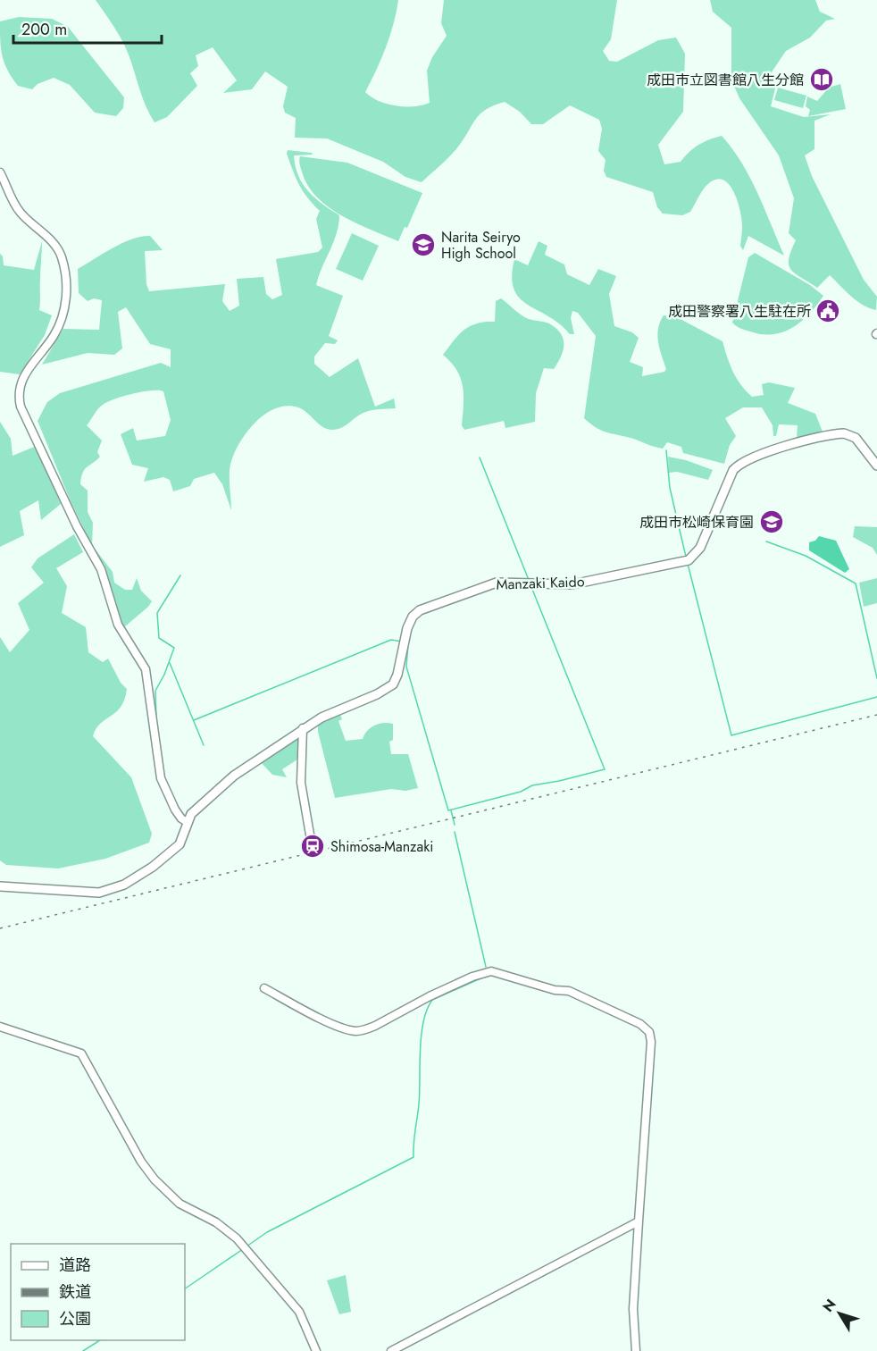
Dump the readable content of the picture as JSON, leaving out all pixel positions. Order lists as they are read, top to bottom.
{
  "streets": {
    "main road": ["Manzaki Kaido"]
  },
  "places": {
    "library": ["成田市立図書館八生分館"],
    "school or university": ["Narita Seiryo High School", "成田市松崎保育園"],
    "public building": ["成田警察署八生駐在所"],
    "station": ["Shimosa-Manzaki"]
  },
  "legend": ["道路", "鉄道", "公園"],
  "scale_bar": "200 m",
  "north": "top left"
}
